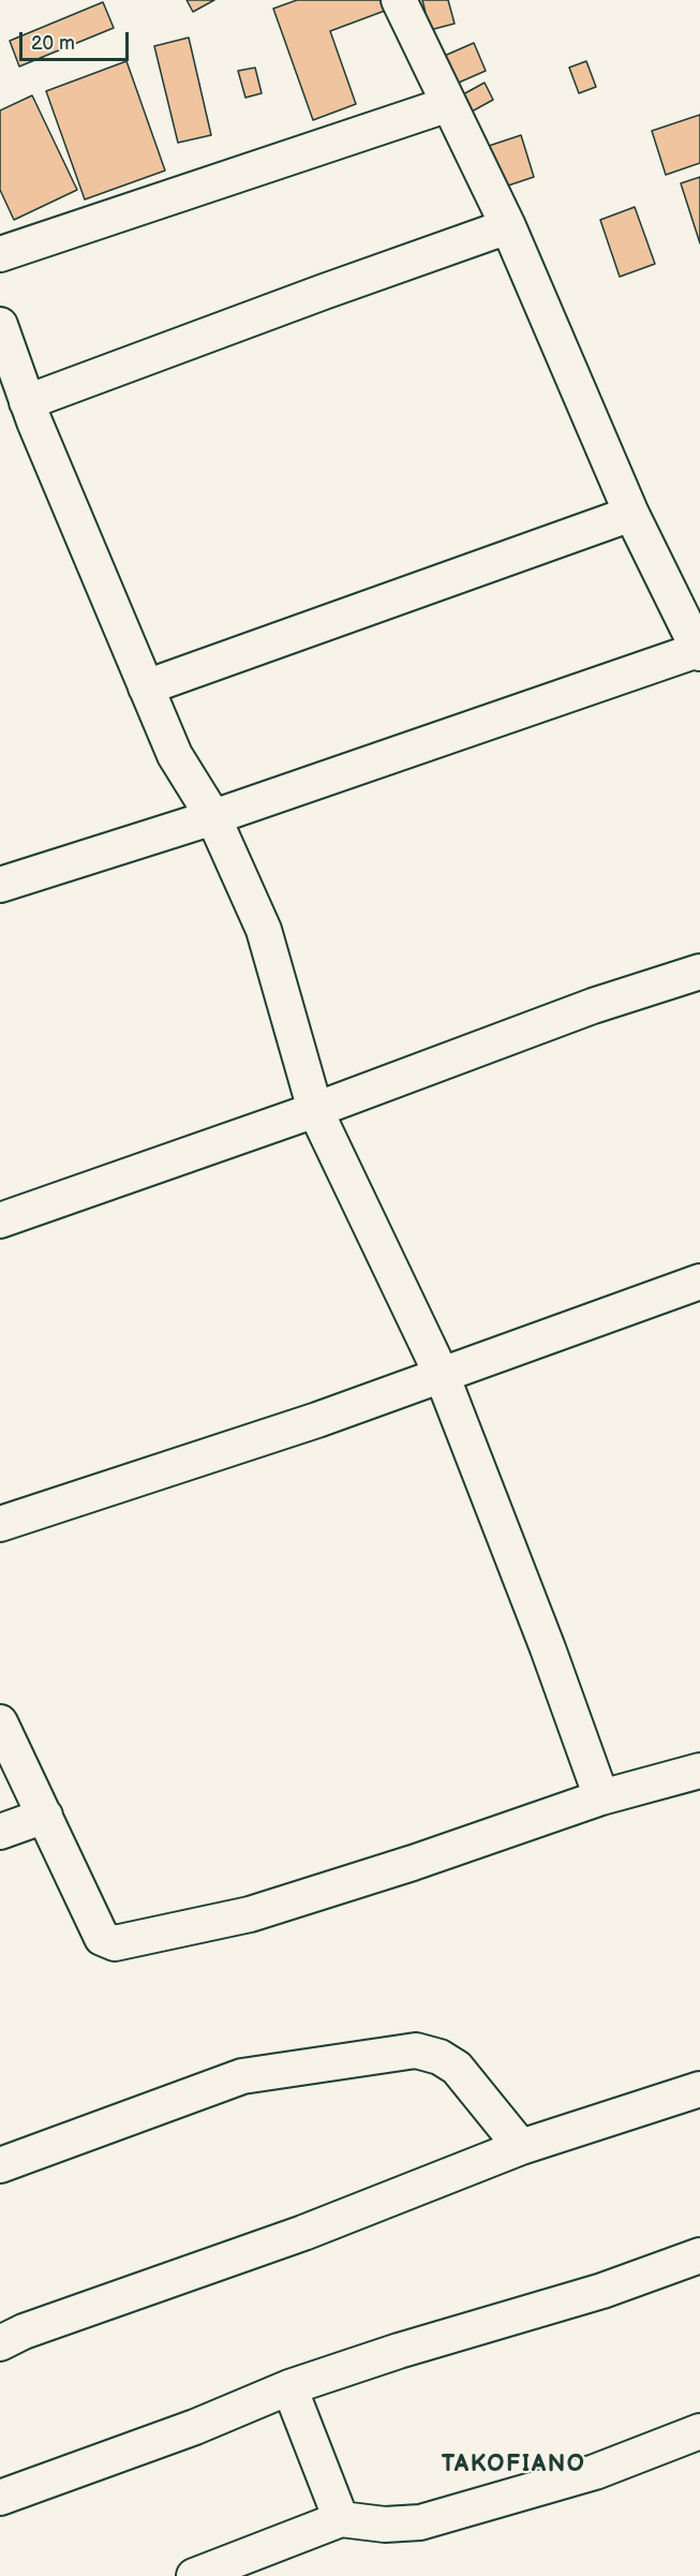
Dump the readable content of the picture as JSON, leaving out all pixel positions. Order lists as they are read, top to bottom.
{
  "districts": ["TAKOFIANO"],
  "scale_bar": "20 m"
}
